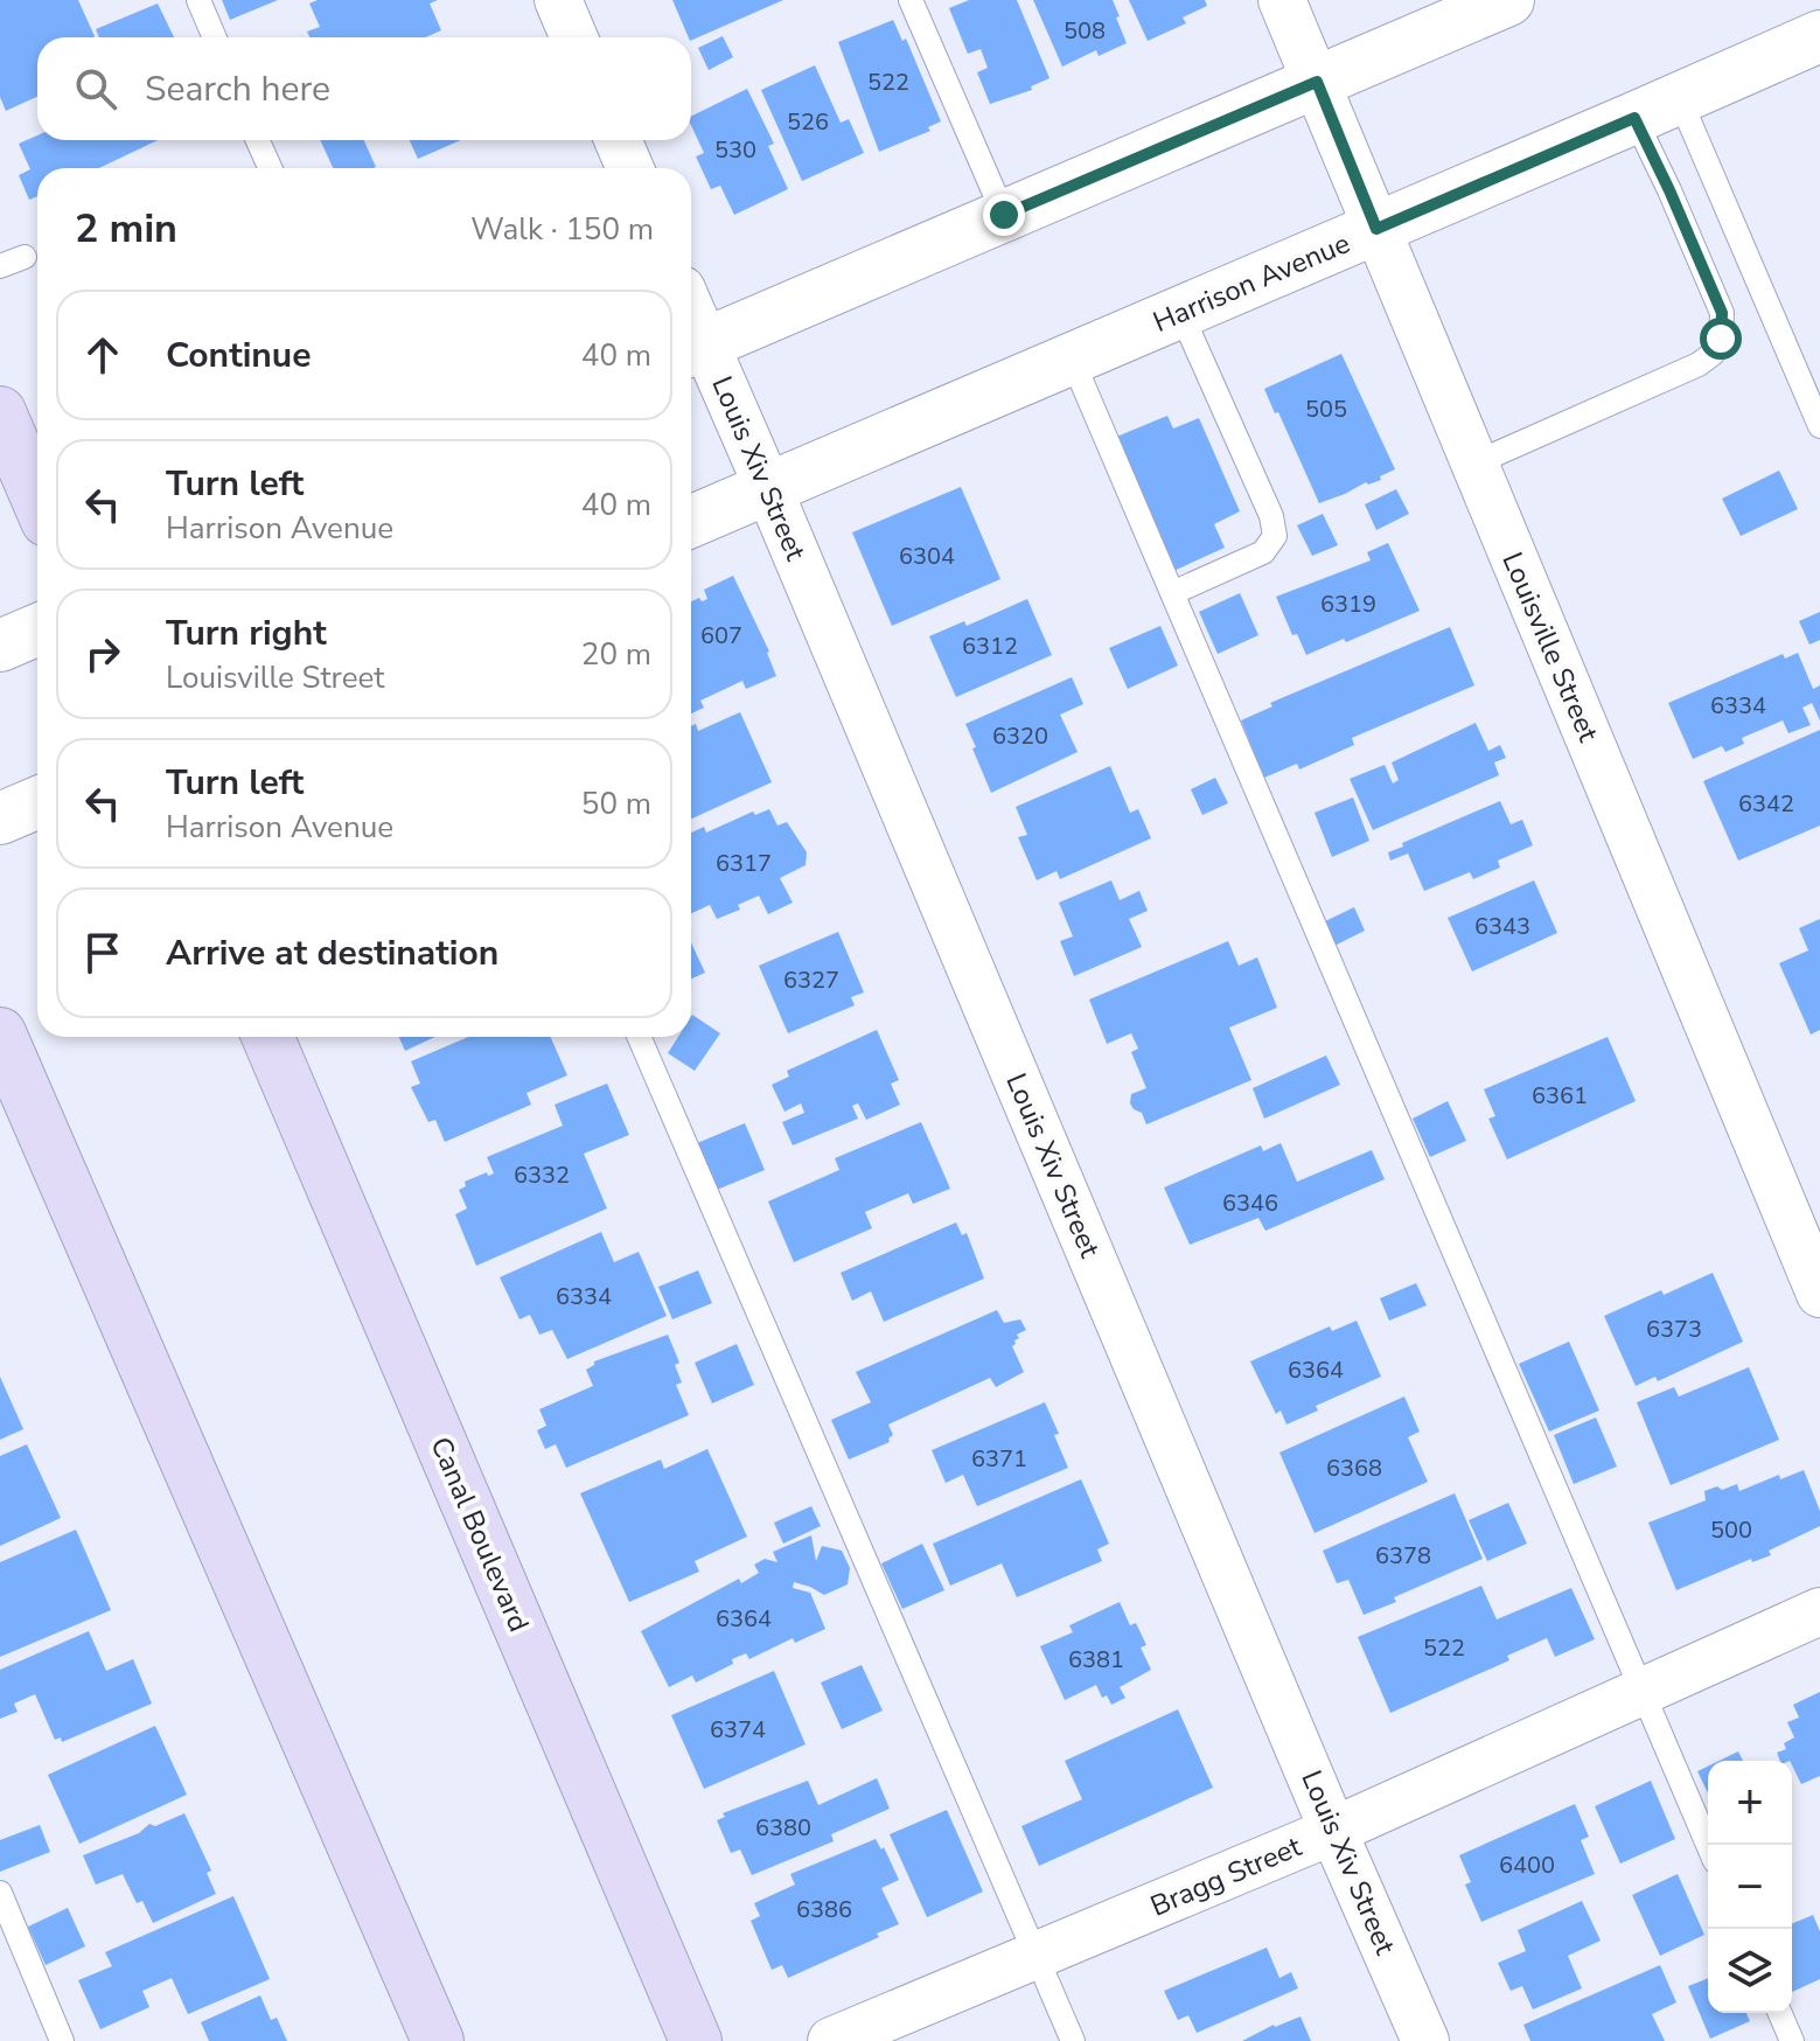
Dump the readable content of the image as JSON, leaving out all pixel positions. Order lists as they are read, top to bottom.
{
  "streets": {
    "main road": ["Canal Boulevard"],
    "street": [
      "Harrison Avenue",
      "Louis Xiv Street",
      "Louisville Street",
      "Bragg Street"
    ]
  },
  "crossings": [
    ["Harrison Avenue", "Louis Xiv Street"],
    ["Harrison Avenue", "Louisville Street"],
    ["Louis Xiv Street", "Bragg Street"]
  ],
  "house_numbers": [
    "508",
    "522",
    "526",
    "530",
    "505",
    "6304",
    "6319",
    "607",
    "6312",
    "6334",
    "6320",
    "6342",
    "6317",
    "6343",
    "6327",
    "6361",
    "6332",
    "6346",
    "6334",
    "6373",
    "6364",
    "6371",
    "6368",
    "500",
    "6378",
    "6364",
    "522",
    "6381",
    "6374",
    "6380",
    "6400",
    "6386"
  ],
  "page": {
    "search": "Search here",
    "heading": ["2 min", "Walk · 150 m"],
    "list": [
      ["Continue", "40 m"],
      ["Turn left", "Harrison Avenue", "40 m"],
      ["Turn right", "Louisville Street", "20 m"],
      ["Turn left", "Harrison Avenue", "50 m"],
      "Arrive at destination"
    ],
    "map_buttons": ["+", "−"]
  }
}
